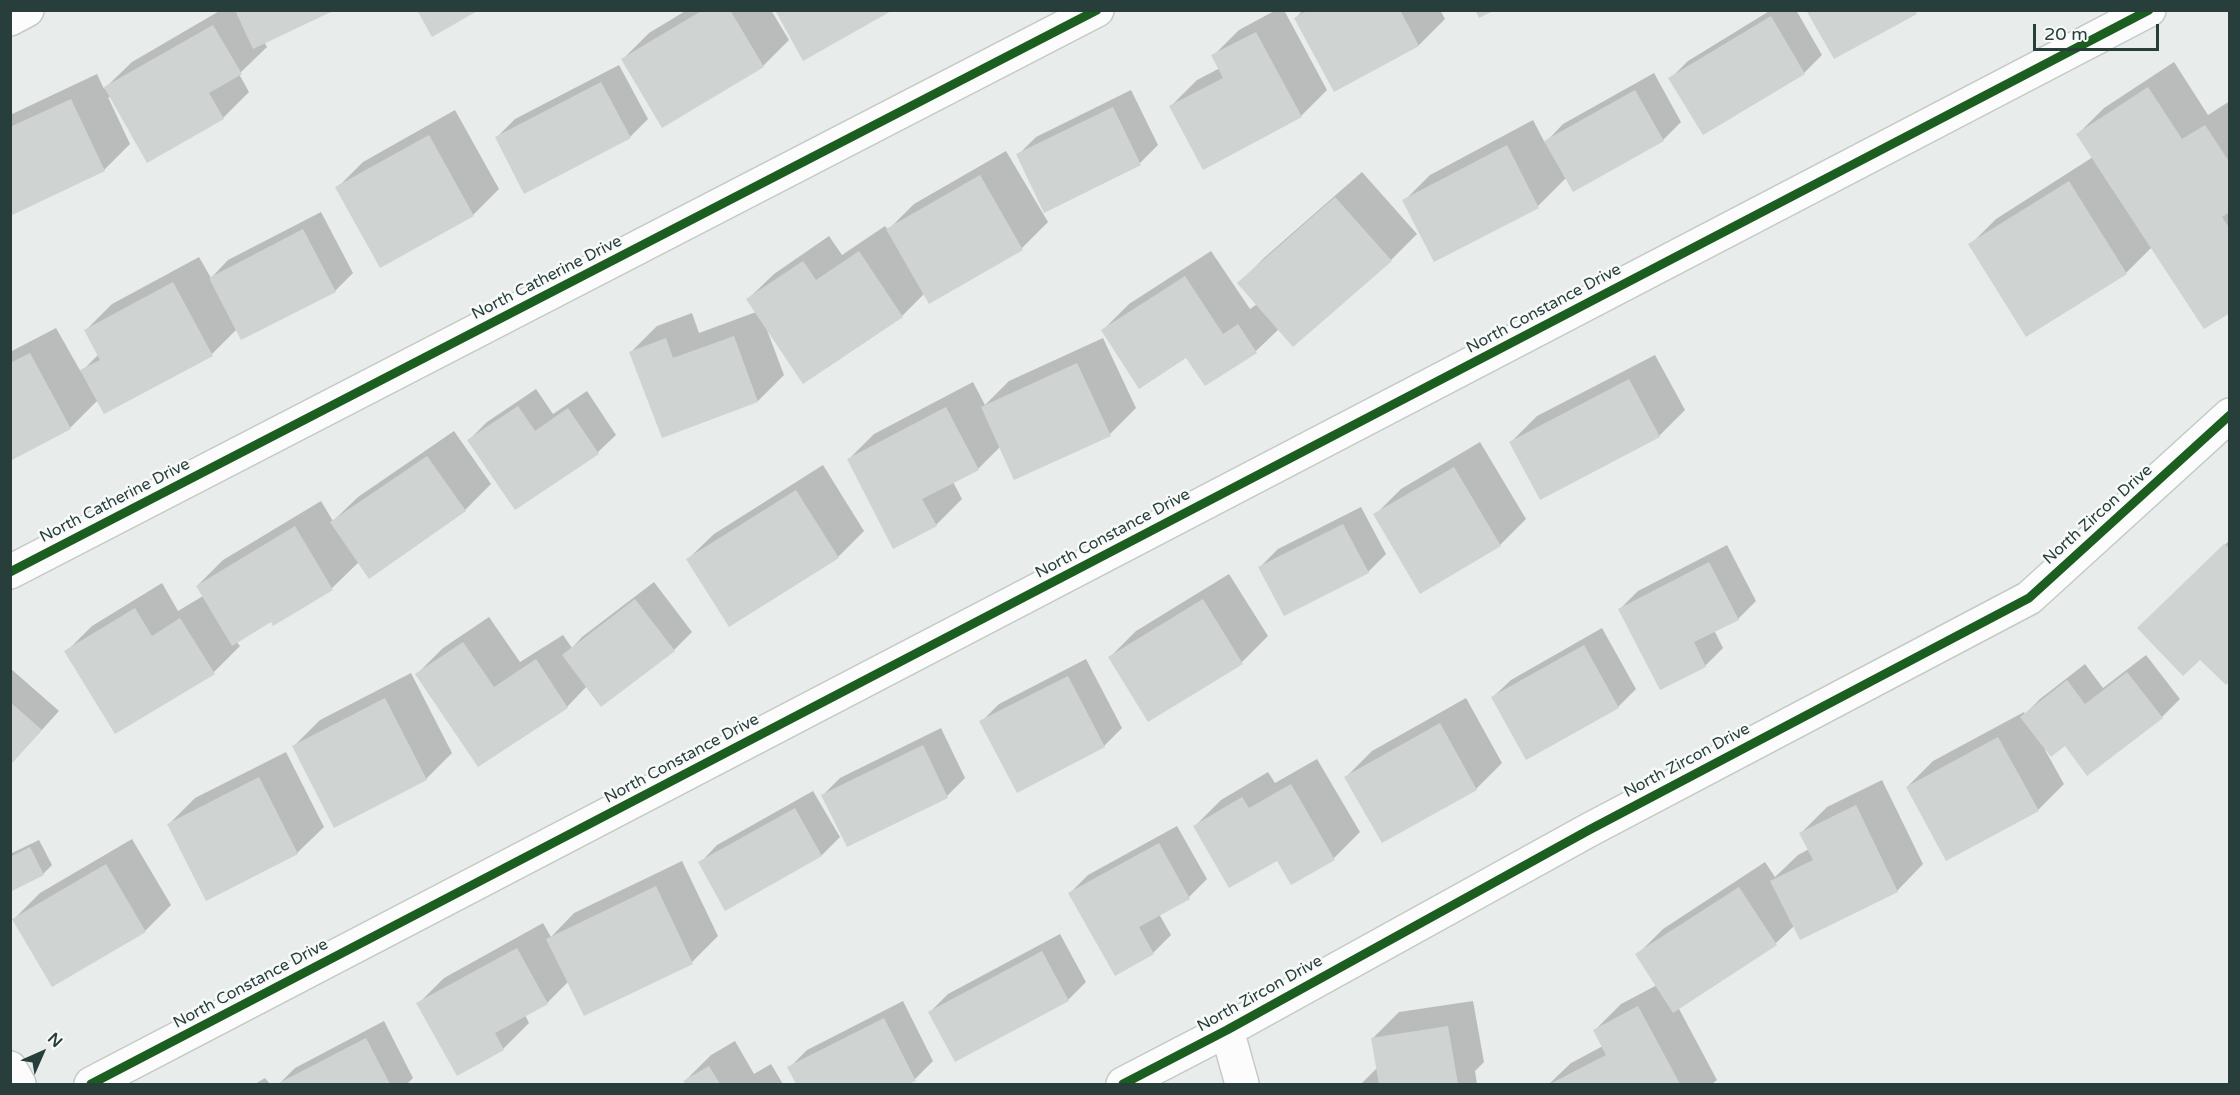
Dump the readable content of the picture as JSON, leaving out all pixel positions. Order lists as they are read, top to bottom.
{
  "streets": {
    "street": ["North Catherine Drive", "North Constance Drive", "North Zircon Drive"]
  },
  "scale_bar": "20 m",
  "north": "top right"
}
